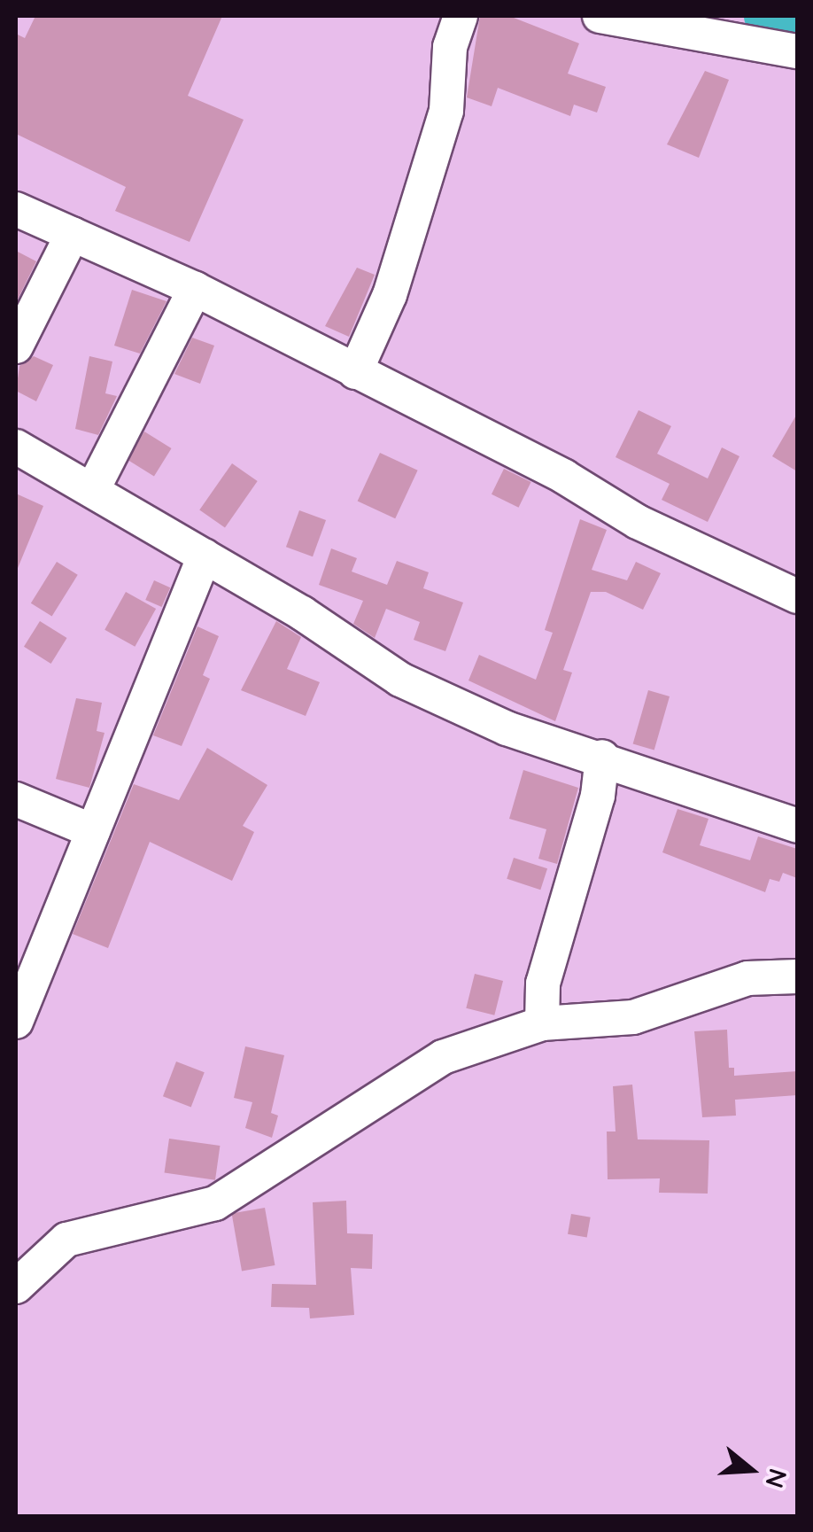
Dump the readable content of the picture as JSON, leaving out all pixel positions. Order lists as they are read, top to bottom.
{
  "north": "right"
}
